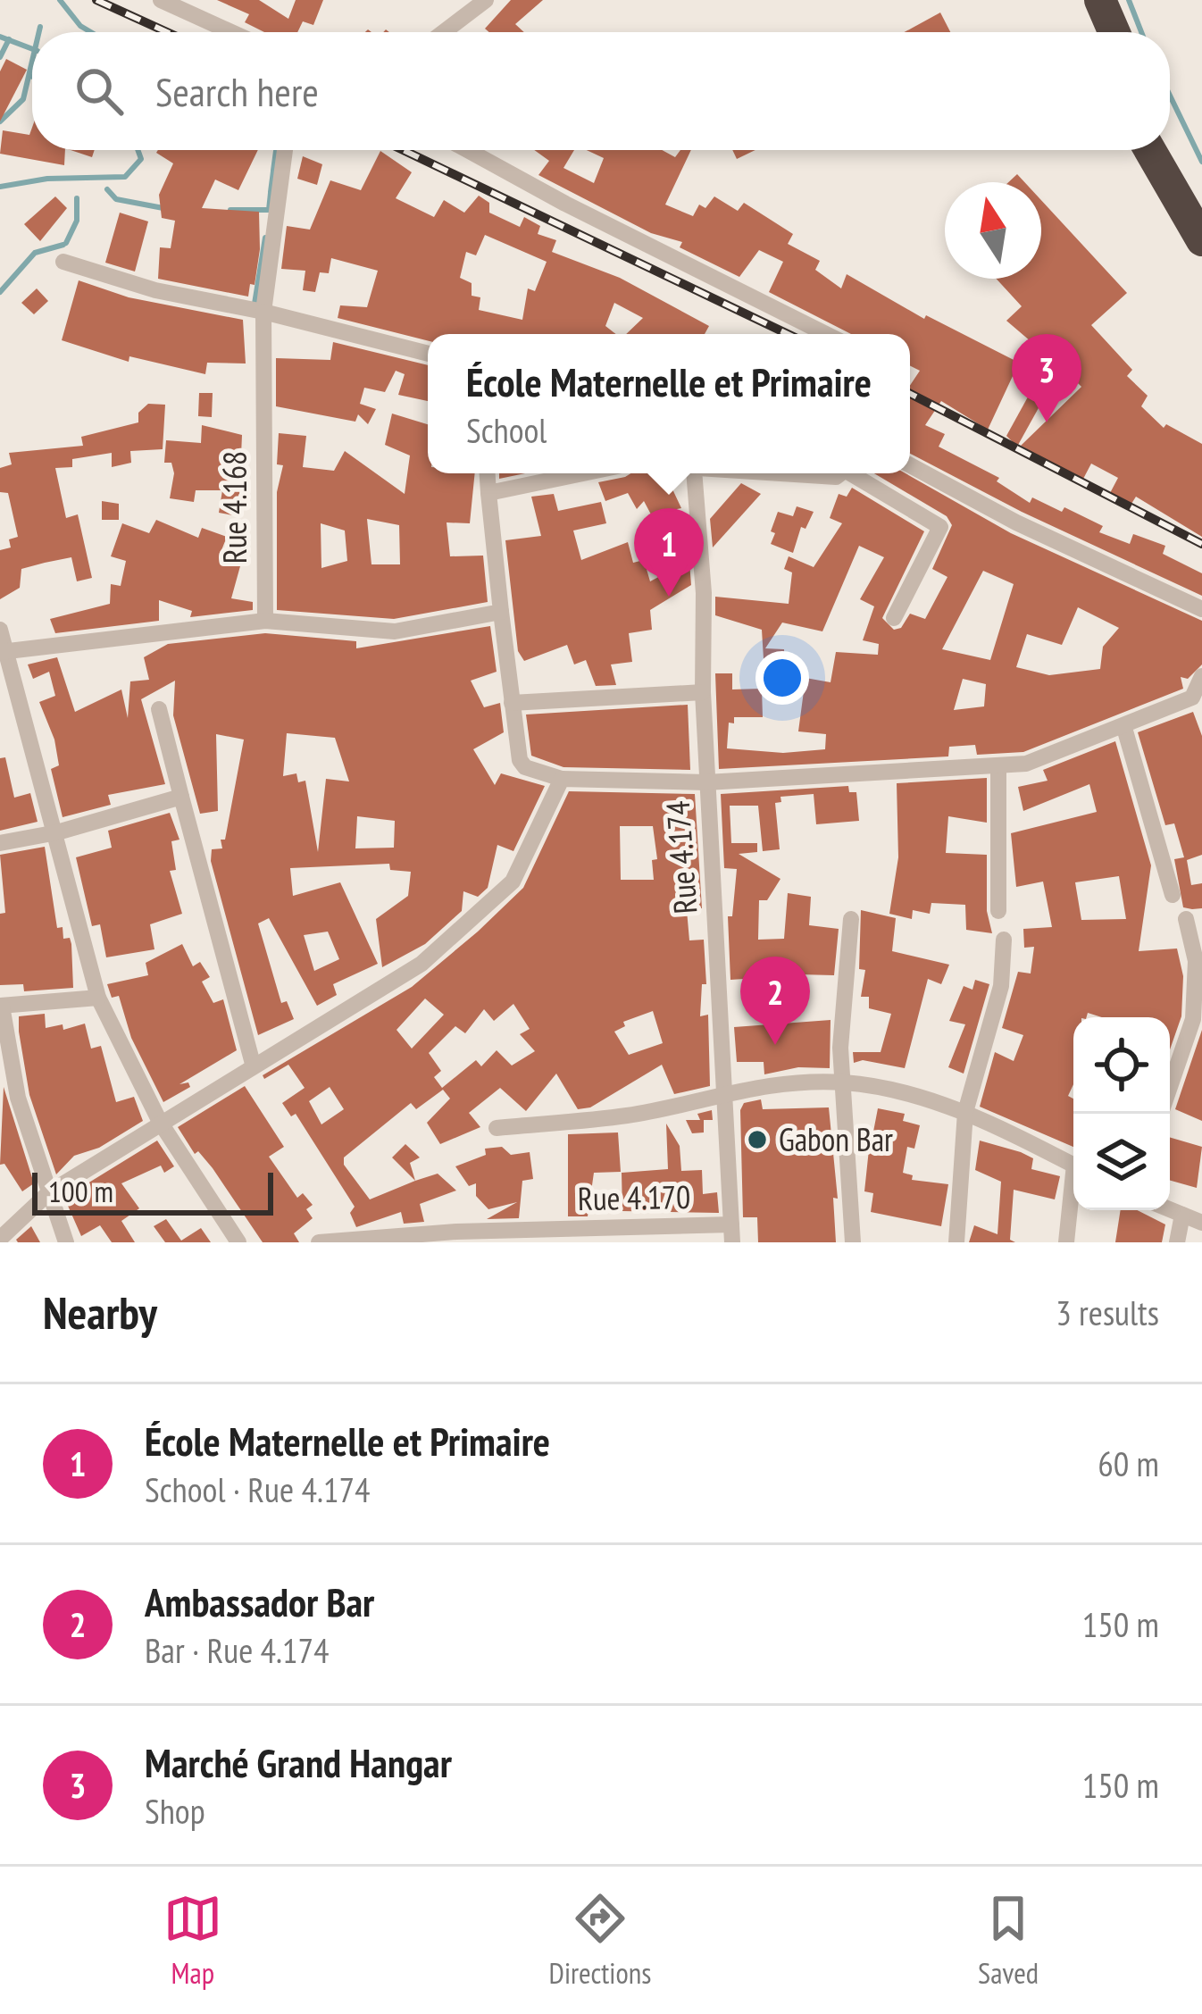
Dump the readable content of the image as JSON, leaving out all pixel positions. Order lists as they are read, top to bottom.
{
  "streets": {
    "street": ["Rue 4.168", "Rue 4.174", "Rue 4.170"]
  },
  "crossings": [
    ["Rue 4.174", "Rue 4.170"]
  ],
  "places": ["Gabon Bar"],
  "scale_bar": "100 m",
  "north": "top",
  "page": {
    "search": "Search here",
    "popup": ["École Maternelle et Primaire", "School"],
    "pins": ["3", "1", "2"],
    "scale": "100 m",
    "heading": ["Nearby", "3 results"],
    "list": [
      {
        "mark": "1",
        "name": "École Maternelle et Primaire",
        "note": "School · Rue 4.174",
        "value": "60 m"
      },
      {
        "mark": "2",
        "name": "Ambassador Bar",
        "note": "Bar · Rue 4.174",
        "value": "150 m"
      },
      {
        "mark": "3",
        "name": "Marché Grand Hangar",
        "note": "Shop",
        "value": "150 m"
      }
    ],
    "nav": ["Map", "Directions", "Saved"]
  }
}
